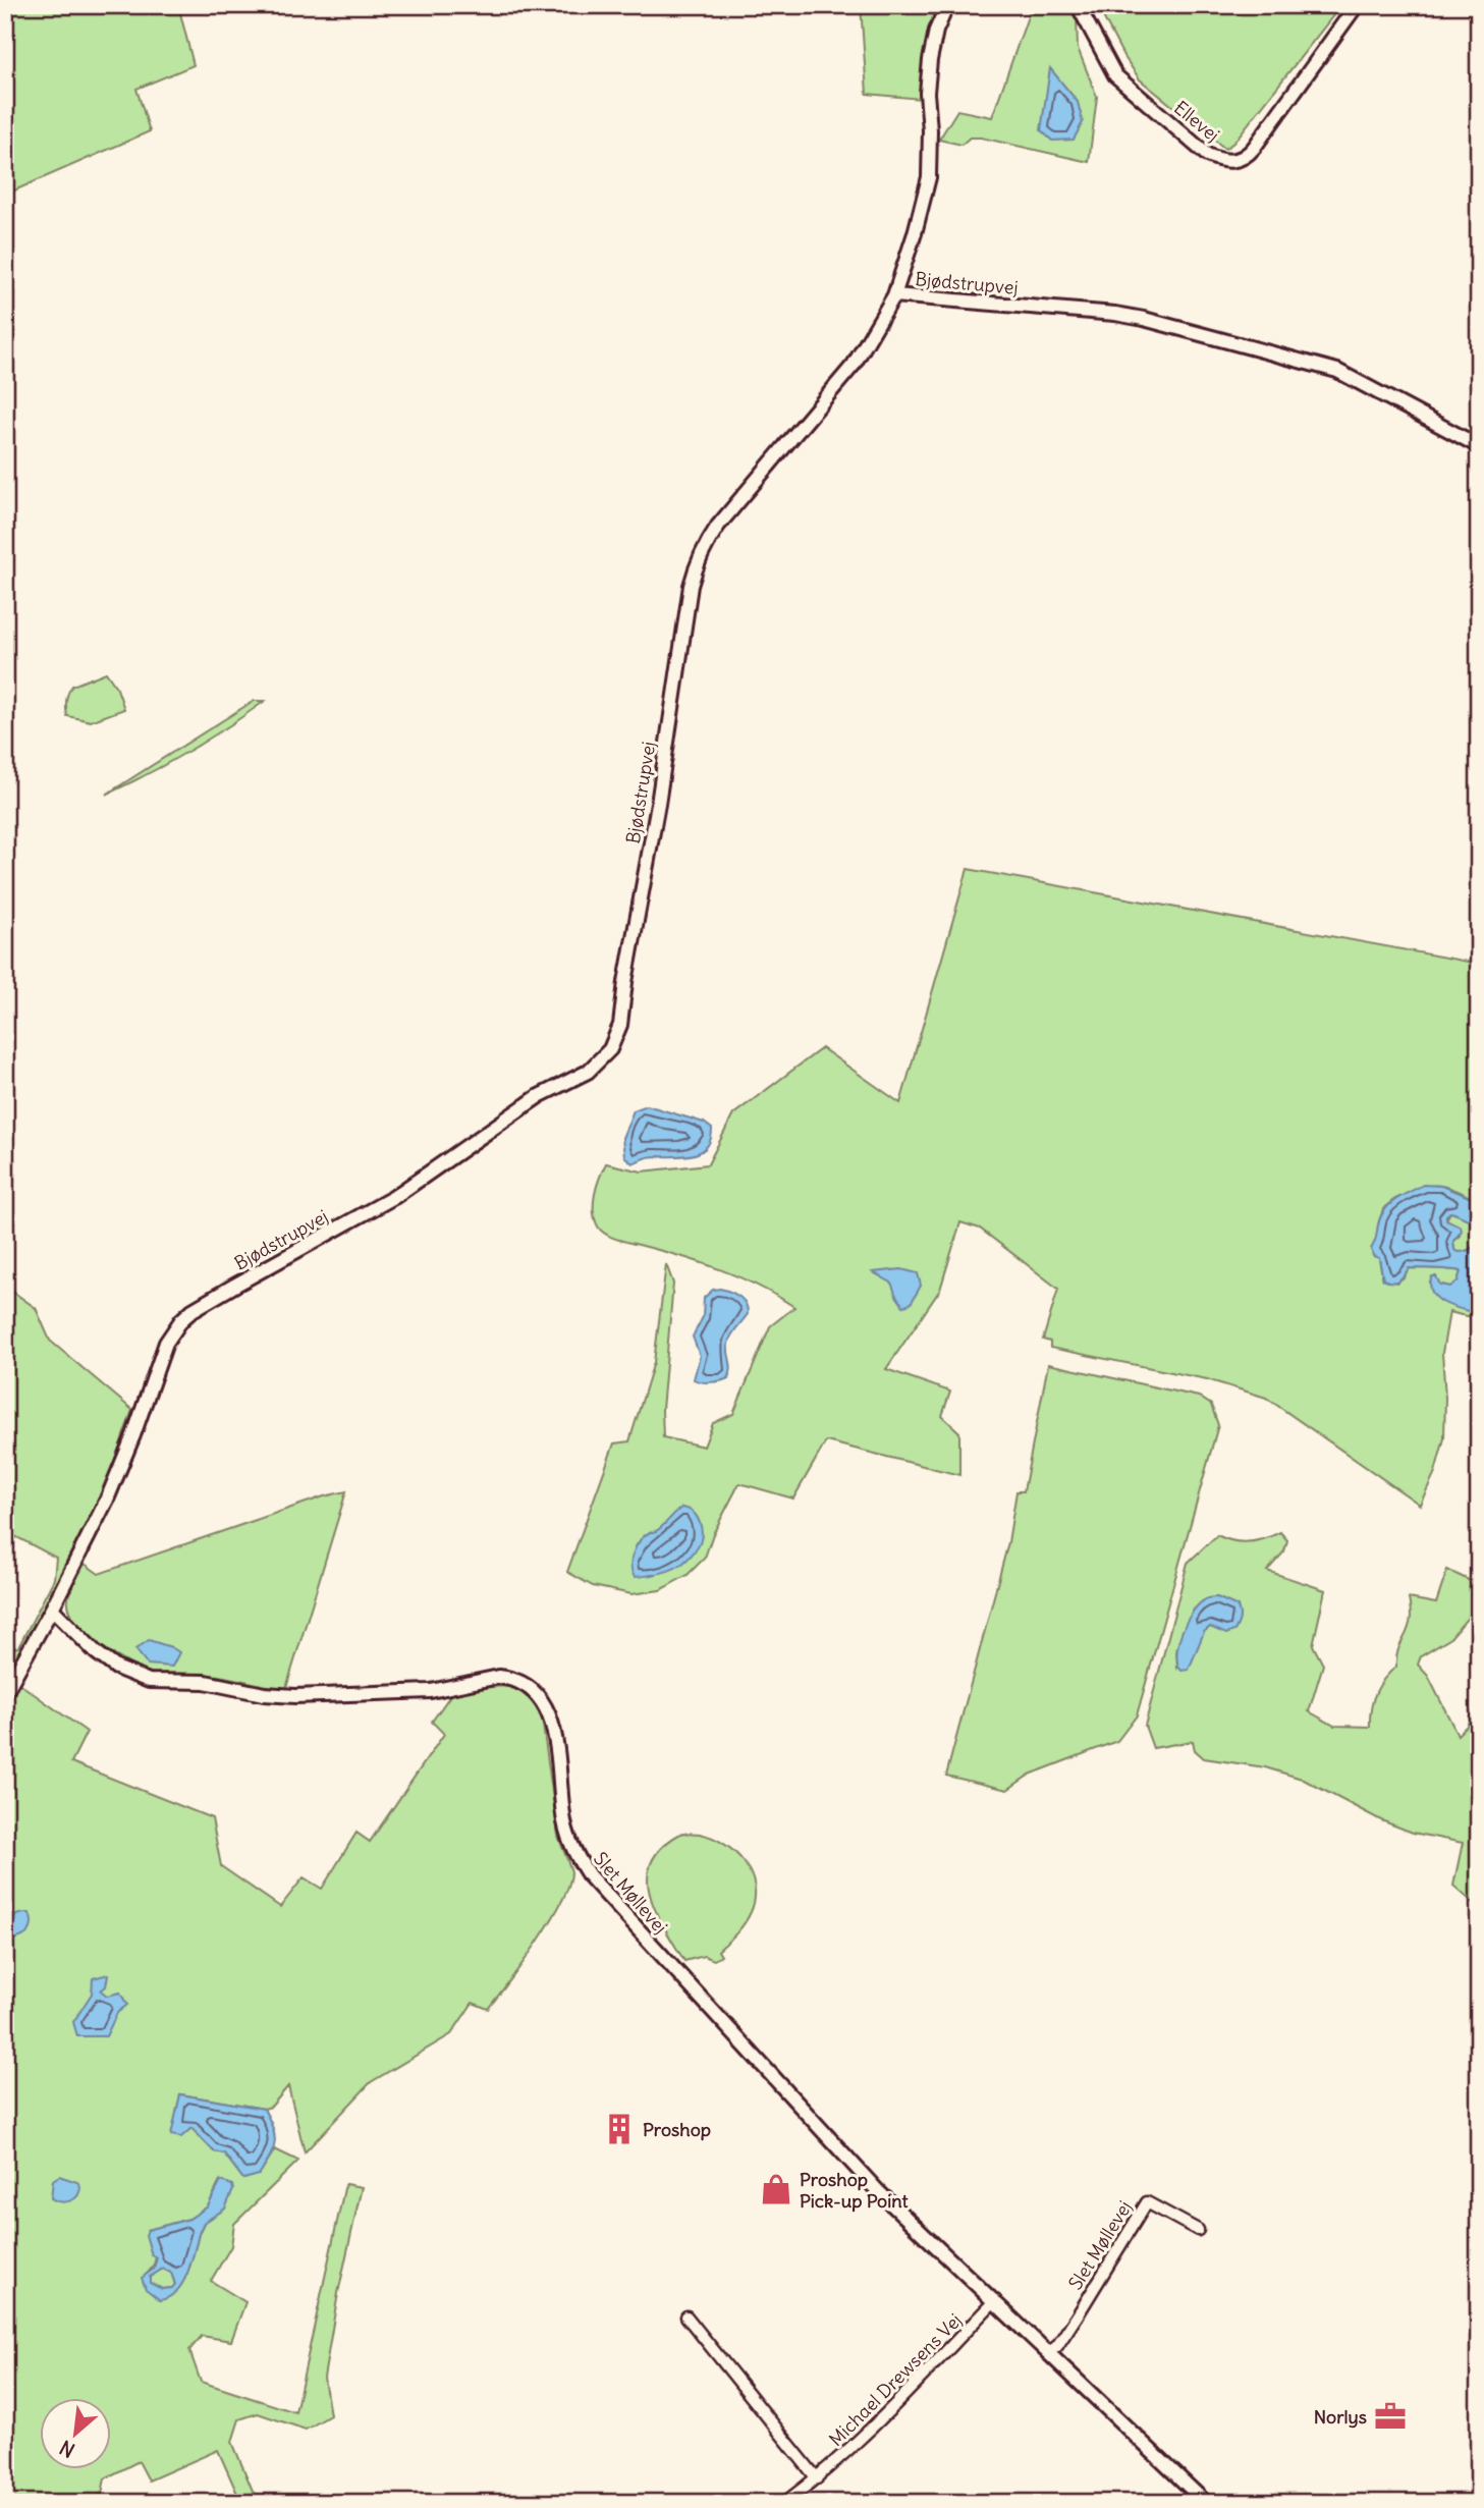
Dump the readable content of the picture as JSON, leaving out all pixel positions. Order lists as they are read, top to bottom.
{
  "streets": {
    "street": [
      "Ellevej",
      "Bjødstrupvej",
      "Slet Møllevej",
      "Michael Drewsens Vej"
    ]
  },
  "crossings": [
    ["Bjødstrupvej", "Slet Møllevej"],
    ["Slet Møllevej", "Michael Drewsens Vej"]
  ],
  "places": {
    "building": ["Proshop"],
    "shop": ["Proshop Pick-up Point"],
    "office": ["Norlys"]
  },
  "north": "bottom left"
}
